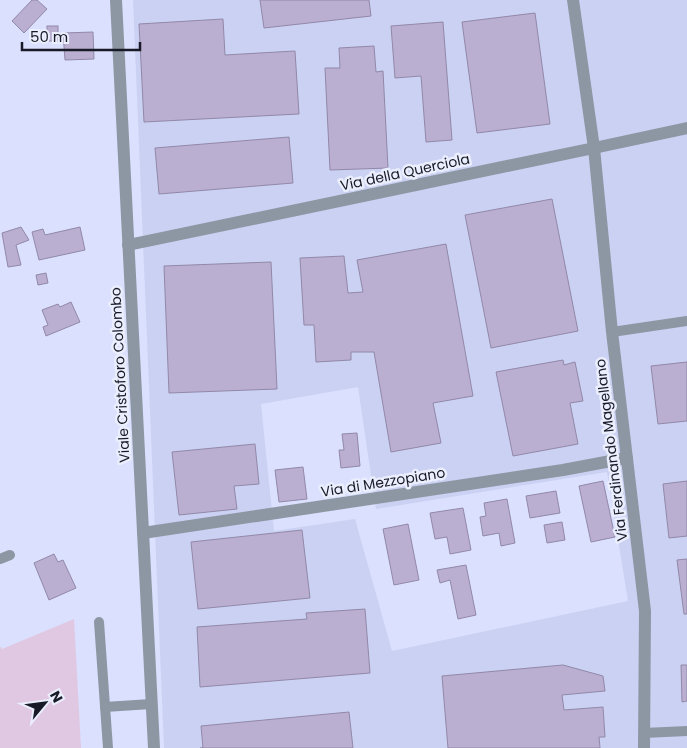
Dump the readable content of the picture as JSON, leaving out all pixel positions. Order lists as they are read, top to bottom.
{
  "streets": {
    "street": [
      "Via della Querciola",
      "Viale Cristoforo Colombo",
      "Via Ferdinando Magellano",
      "Via di Mezzopiano"
    ]
  },
  "crossings": [
    ["Via della Querciola", "Viale Cristoforo Colombo"],
    ["Via della Querciola", "Via Ferdinando Magellano"],
    ["Viale Cristoforo Colombo", "Via di Mezzopiano"],
    ["Via Ferdinando Magellano", "Via di Mezzopiano"]
  ],
  "scale_bar": "50 m",
  "north": "top right"
}
